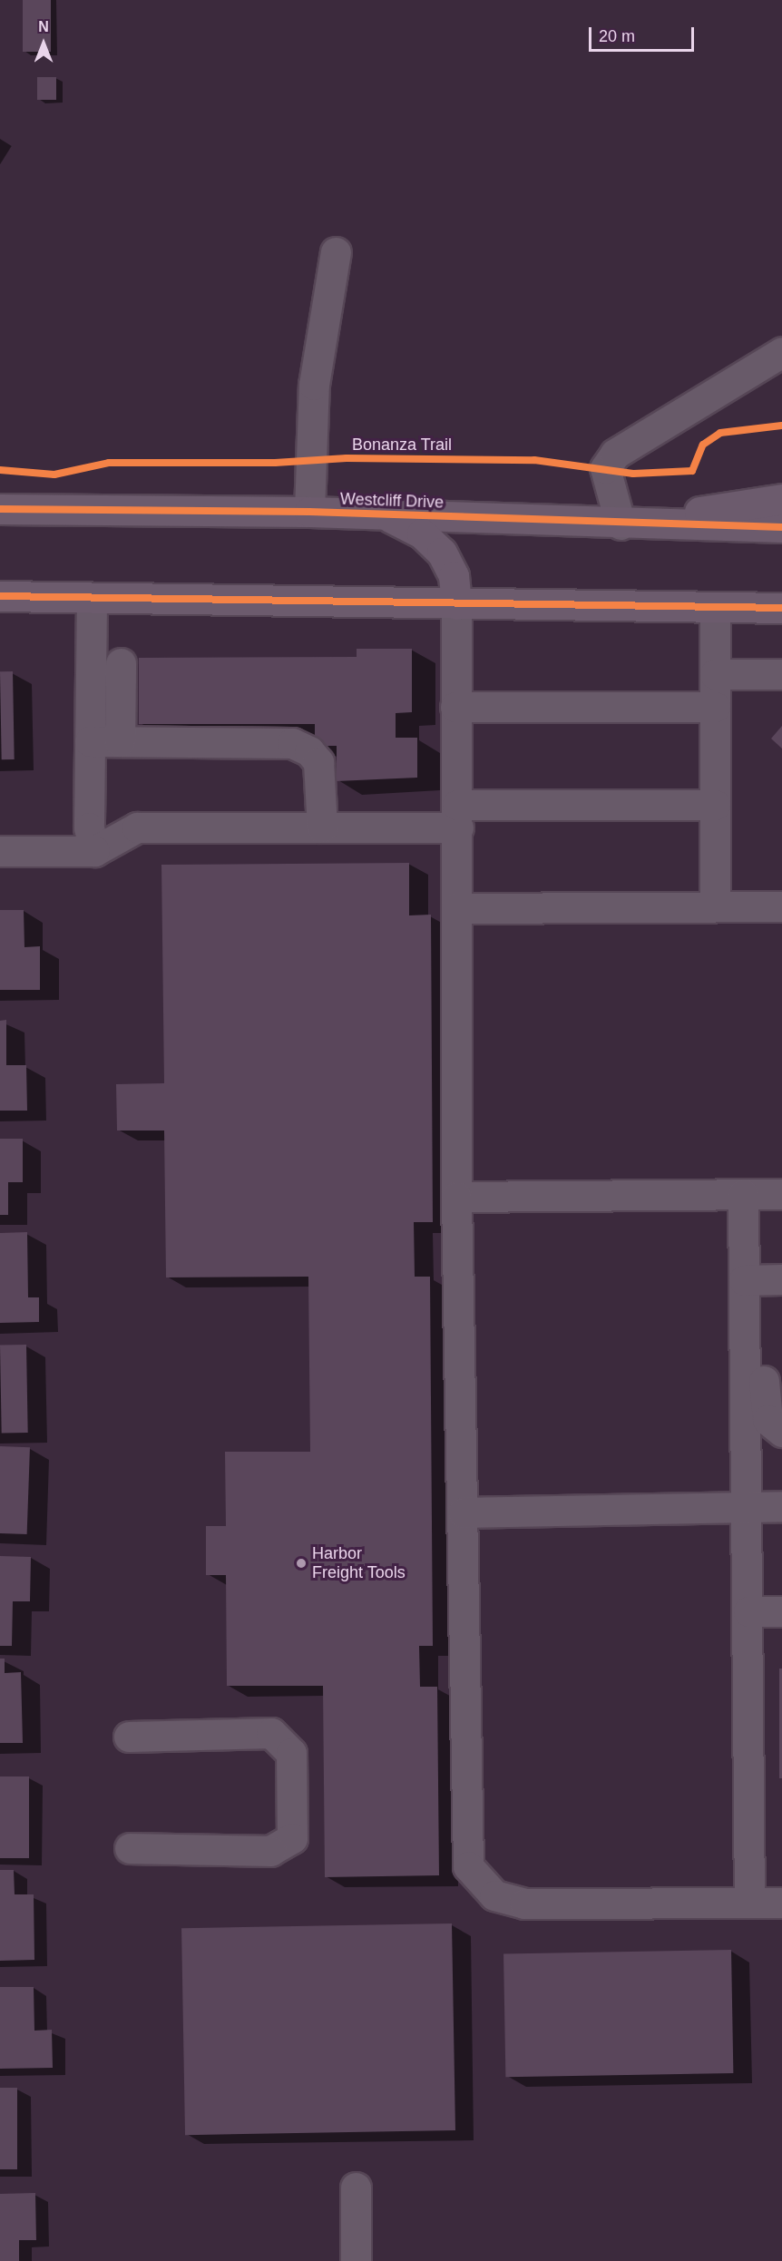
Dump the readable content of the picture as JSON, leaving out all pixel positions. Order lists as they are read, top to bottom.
{
  "streets": {
    "main road": ["Westcliff Drive"],
    "cycle path": ["Bonanza Trail"]
  },
  "places": ["Harbor Freight Tools"],
  "scale_bar": "20 m",
  "north": "top"
}
